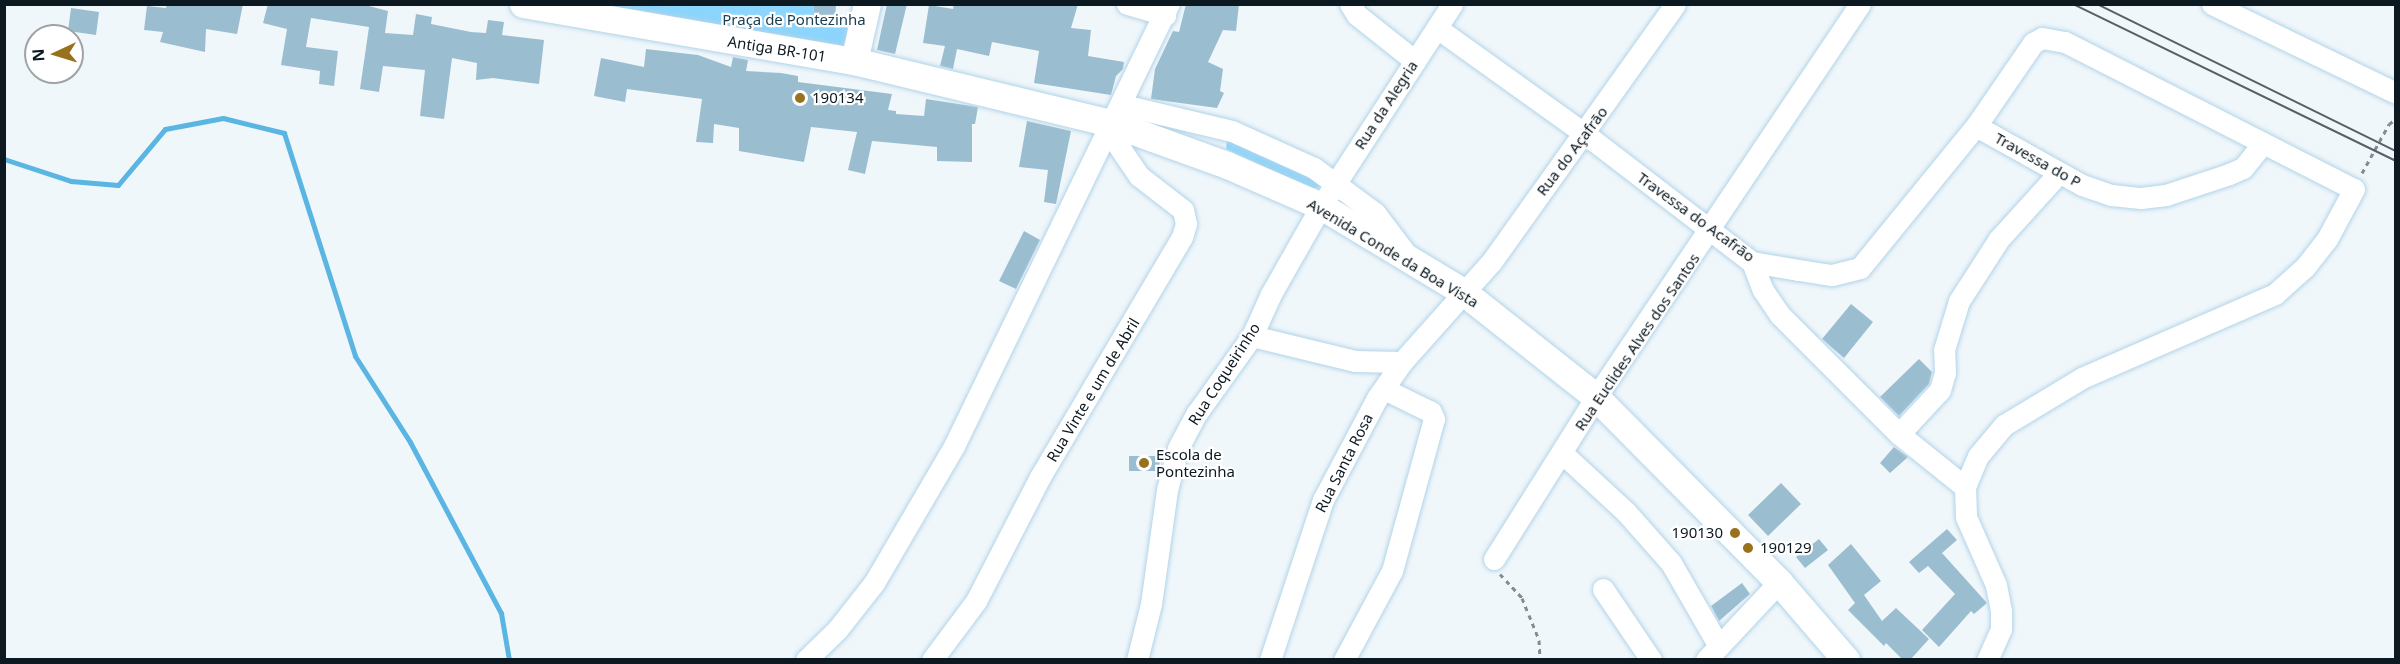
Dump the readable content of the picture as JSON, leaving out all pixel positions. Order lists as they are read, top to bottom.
{
  "streets": {
    "main road": ["Antiga BR-101", "Avenida Conde da Boa Vista"],
    "street": [
      "Rua da Alegria",
      "Rua do Açafrão",
      "Travessa do P",
      "Travessa do Acafrão",
      "Rua Euclides Alves dos Santos",
      "Rua Coqueirinho",
      "Rua Vinte e um de Abril",
      "Rua Santa Rosa"
    ]
  },
  "crossings": [
    ["Antiga BR-101", "Avenida Conde da Boa Vista"],
    ["Rua da Alegria", "Travessa do Acafrão"],
    ["Rua da Alegria", "Avenida Conde da Boa Vista"],
    ["Rua da Alegria", "Rua Coqueirinho"],
    ["Rua do Açafrão", "Travessa do Acafrão"],
    ["Rua do Açafrão", "Avenida Conde da Boa Vista"],
    ["Rua do Açafrão", "Rua Santa Rosa"],
    ["Travessa do P", "Travessa do Acafrão"],
    ["Travessa do Acafrão", "Rua Euclides Alves dos Santos"],
    ["Avenida Conde da Boa Vista", "Rua Euclides Alves dos Santos"],
    ["Avenida Conde da Boa Vista", "Rua Coqueirinho"],
    ["Avenida Conde da Boa Vista", "Rua Vinte e um de Abril"],
    ["Avenida Conde da Boa Vista", "Rua Santa Rosa"]
  ],
  "parks": ["Praça de Pontezinha"],
  "places": [
    "190134",
    "Escola de Pontezinha",
    "190130",
    "190129"
  ],
  "north": "left"
}
